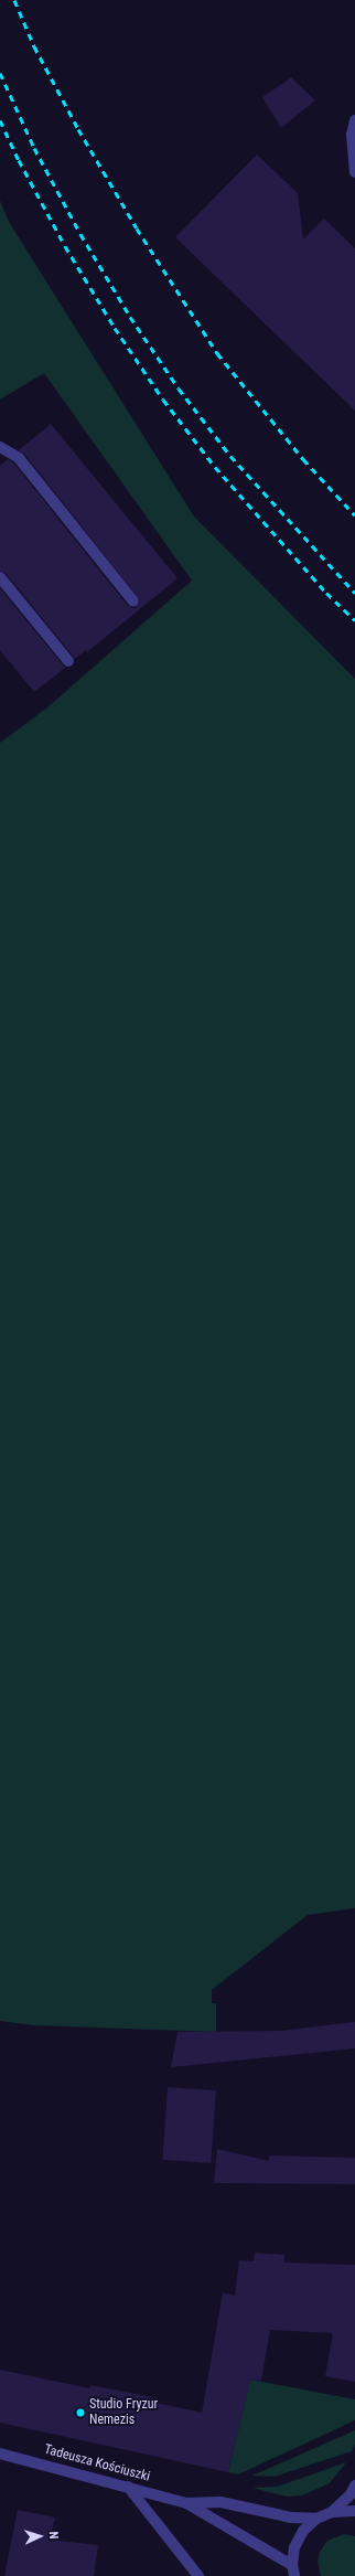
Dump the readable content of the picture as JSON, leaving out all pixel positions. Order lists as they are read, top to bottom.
{
  "streets": {
    "street": ["Tadeusza Kościuszki"]
  },
  "places": ["Studio Fryzur Nemezis"],
  "north": "right"
}
